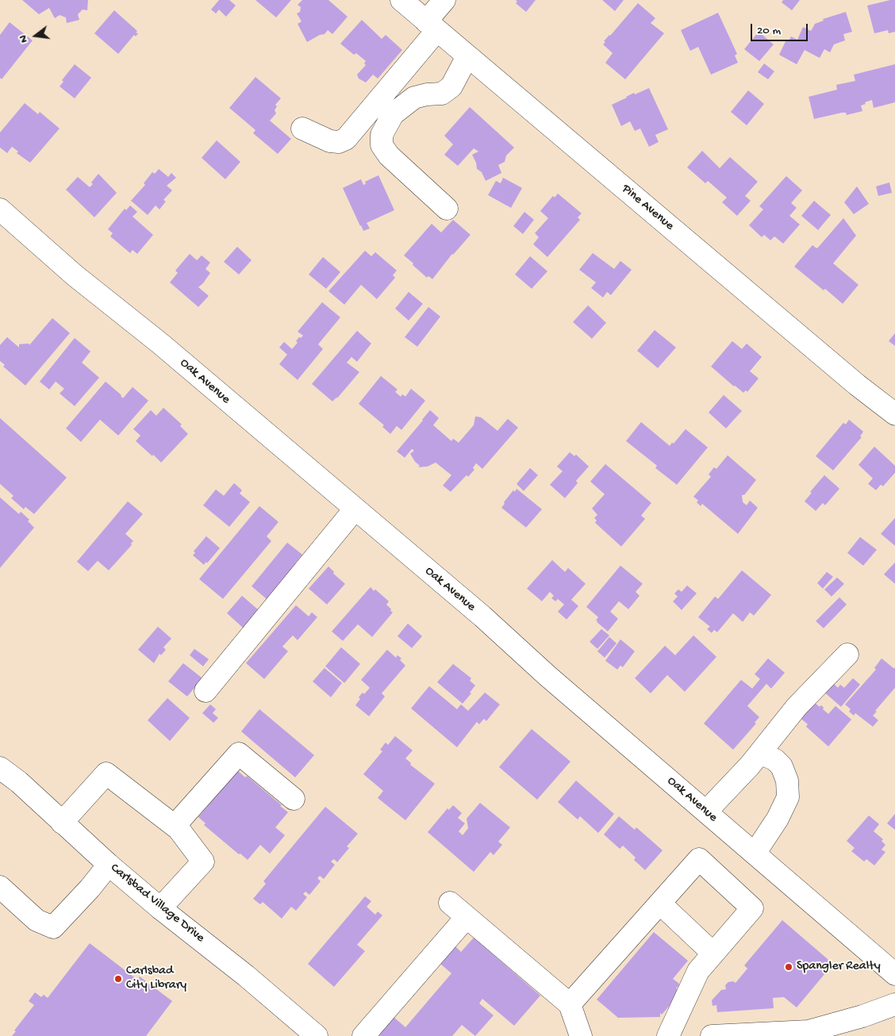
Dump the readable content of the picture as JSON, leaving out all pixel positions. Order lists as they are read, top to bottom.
{
  "streets": {
    "street": ["Pine Avenue", "Oak Avenue", "Carlsbad Village Drive"]
  },
  "places": ["Spangler Realty", "Carlsbad City Library"],
  "scale_bar": "20 m",
  "north": "left"
}
